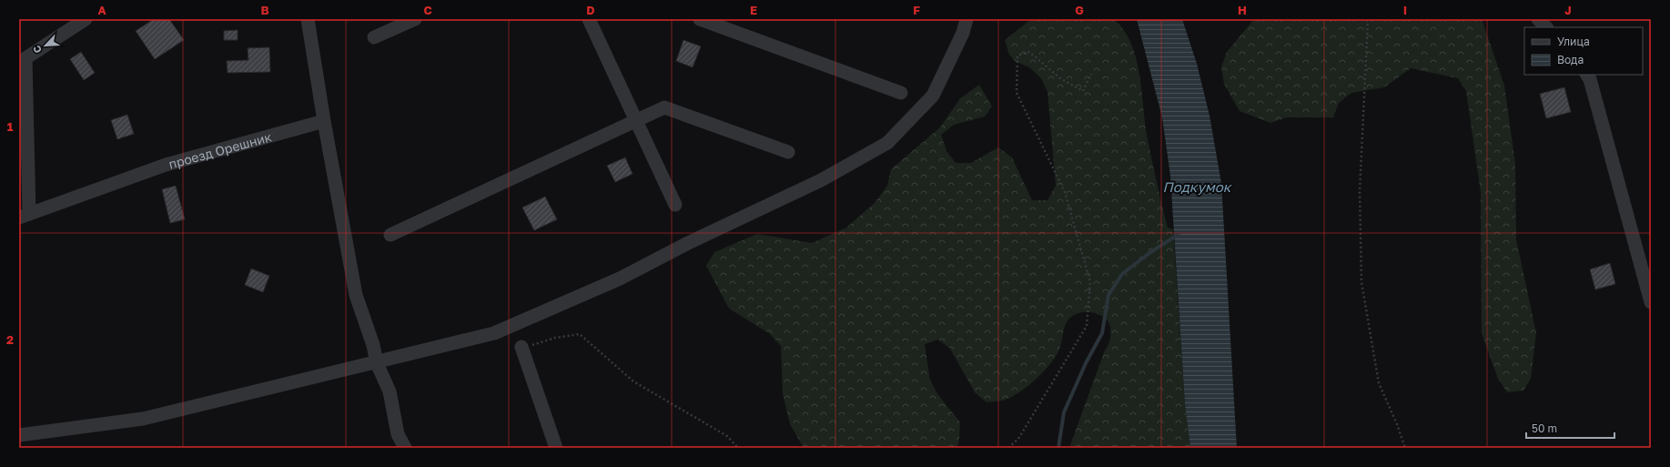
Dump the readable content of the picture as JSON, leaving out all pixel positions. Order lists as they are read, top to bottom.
{
  "streets": {
    "street": ["проезд Орешник"]
  },
  "water": ["Подкумок"],
  "legend": ["Улица", "Вода"],
  "scale_bar": "50 m",
  "north": "bottom left",
  "grid": {
    "columns": [
      "A",
      "B",
      "C",
      "D",
      "E",
      "F",
      "G",
      "H",
      "I",
      "J"
    ],
    "rows": ["1", "2"]
  }
}
